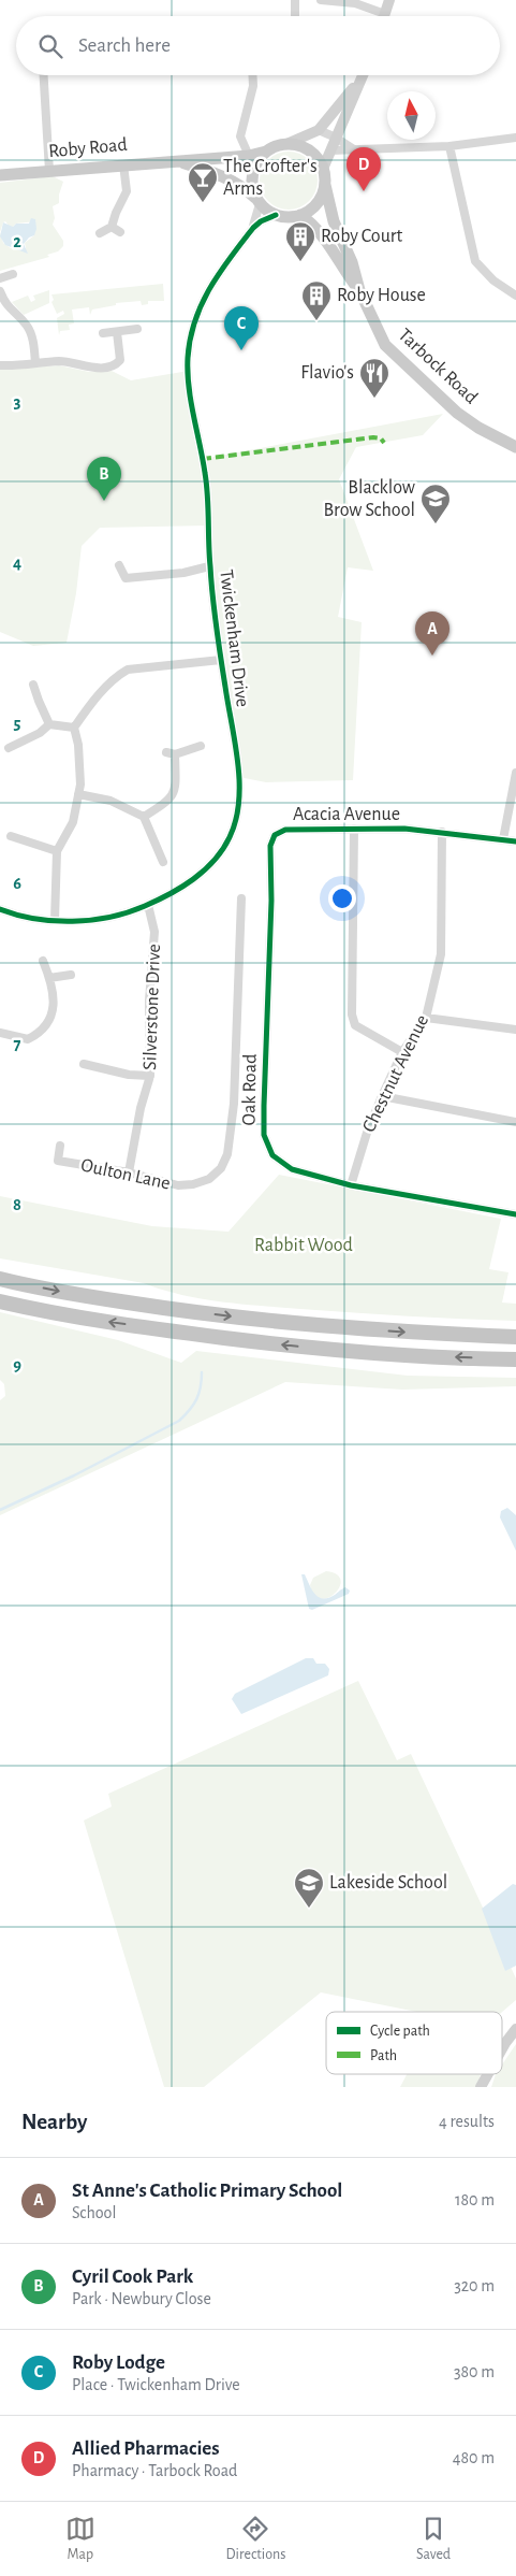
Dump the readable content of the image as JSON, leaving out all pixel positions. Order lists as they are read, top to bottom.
{
  "streets": {
    "main road": ["Roby Road", "Tarbock Road"],
    "street": [
      "Twickenham Drive",
      "Acacia Avenue",
      "Silverstone Drive",
      "Chestnut Avenue",
      "Oak Road",
      "Oulton Lane"
    ]
  },
  "crossings": [
    ["Roby Road", "Tarbock Road"],
    ["Roby Road", "Twickenham Drive"],
    ["Tarbock Road", "Twickenham Drive"],
    ["Twickenham Drive", "Silverstone Drive"],
    ["Acacia Avenue", "Chestnut Avenue"],
    ["Acacia Avenue", "Oak Road"],
    ["Silverstone Drive", "Oulton Lane"],
    ["Chestnut Avenue", "Oak Road"]
  ],
  "parks": ["Rabbit Wood"],
  "places": {
    "bar": ["The Crofter's Arms"],
    "building": ["Roby Court", "Roby House"],
    "restaurant": ["Flavio's"],
    "school or university": ["Blacklow Brow School", "Lakeside School"]
  },
  "legend": ["Cycle path", "Path"],
  "north": "top",
  "page": {
    "search": "Search here",
    "pins": [
      "D",
      "C",
      "B",
      "A"
    ],
    "heading": ["Nearby", "4 results"],
    "list": [
      {
        "mark": "A",
        "name": "St Anne's Catholic Primary School",
        "note": "School",
        "value": "180 m"
      },
      {
        "mark": "B",
        "name": "Cyril Cook Park",
        "note": "Park · Newbury Close",
        "value": "320 m"
      },
      {
        "mark": "C",
        "name": "Roby Lodge",
        "note": "Place · Twickenham Drive",
        "value": "380 m"
      },
      {
        "mark": "D",
        "name": "Allied Pharmacies",
        "note": "Pharmacy · Tarbock Road",
        "value": "480 m"
      }
    ],
    "nav": ["Map", "Directions", "Saved"]
  },
  "grid": {
    "rows": [
      "2",
      "3",
      "4",
      "5",
      "6",
      "7",
      "8",
      "9"
    ]
  }
}
